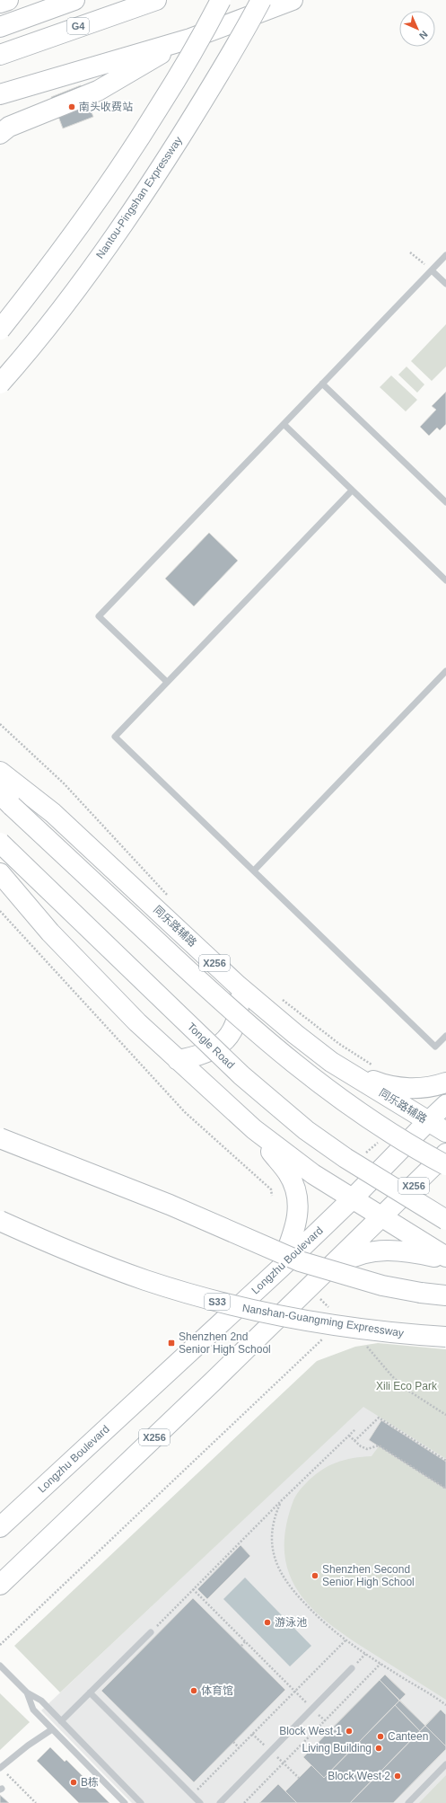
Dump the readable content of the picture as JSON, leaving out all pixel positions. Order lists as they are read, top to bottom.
{
  "streets": {
    "main road": [
      "G4",
      "Nantou-Pingshan Expressway",
      "同乐路辅路",
      "X256",
      "Tongle Road",
      "Longzhu Boulevard",
      "S33",
      "Nanshan-Guangming Expressway"
    ]
  },
  "crossings": [
    ["同乐路辅路", "Longzhu Boulevard"]
  ],
  "parks": ["Xili Eco Park"],
  "places": {
    "other": [
      "南头收费站",
      "Shenzhen Second Senior High School",
      "游泳池",
      "体育馆",
      "Block West 1",
      "Canteen",
      "Living Building",
      "Block West 2",
      "B栋"
    ],
    "transit": ["Shenzhen 2nd Senior High School"]
  },
  "north": "bottom right"
}
